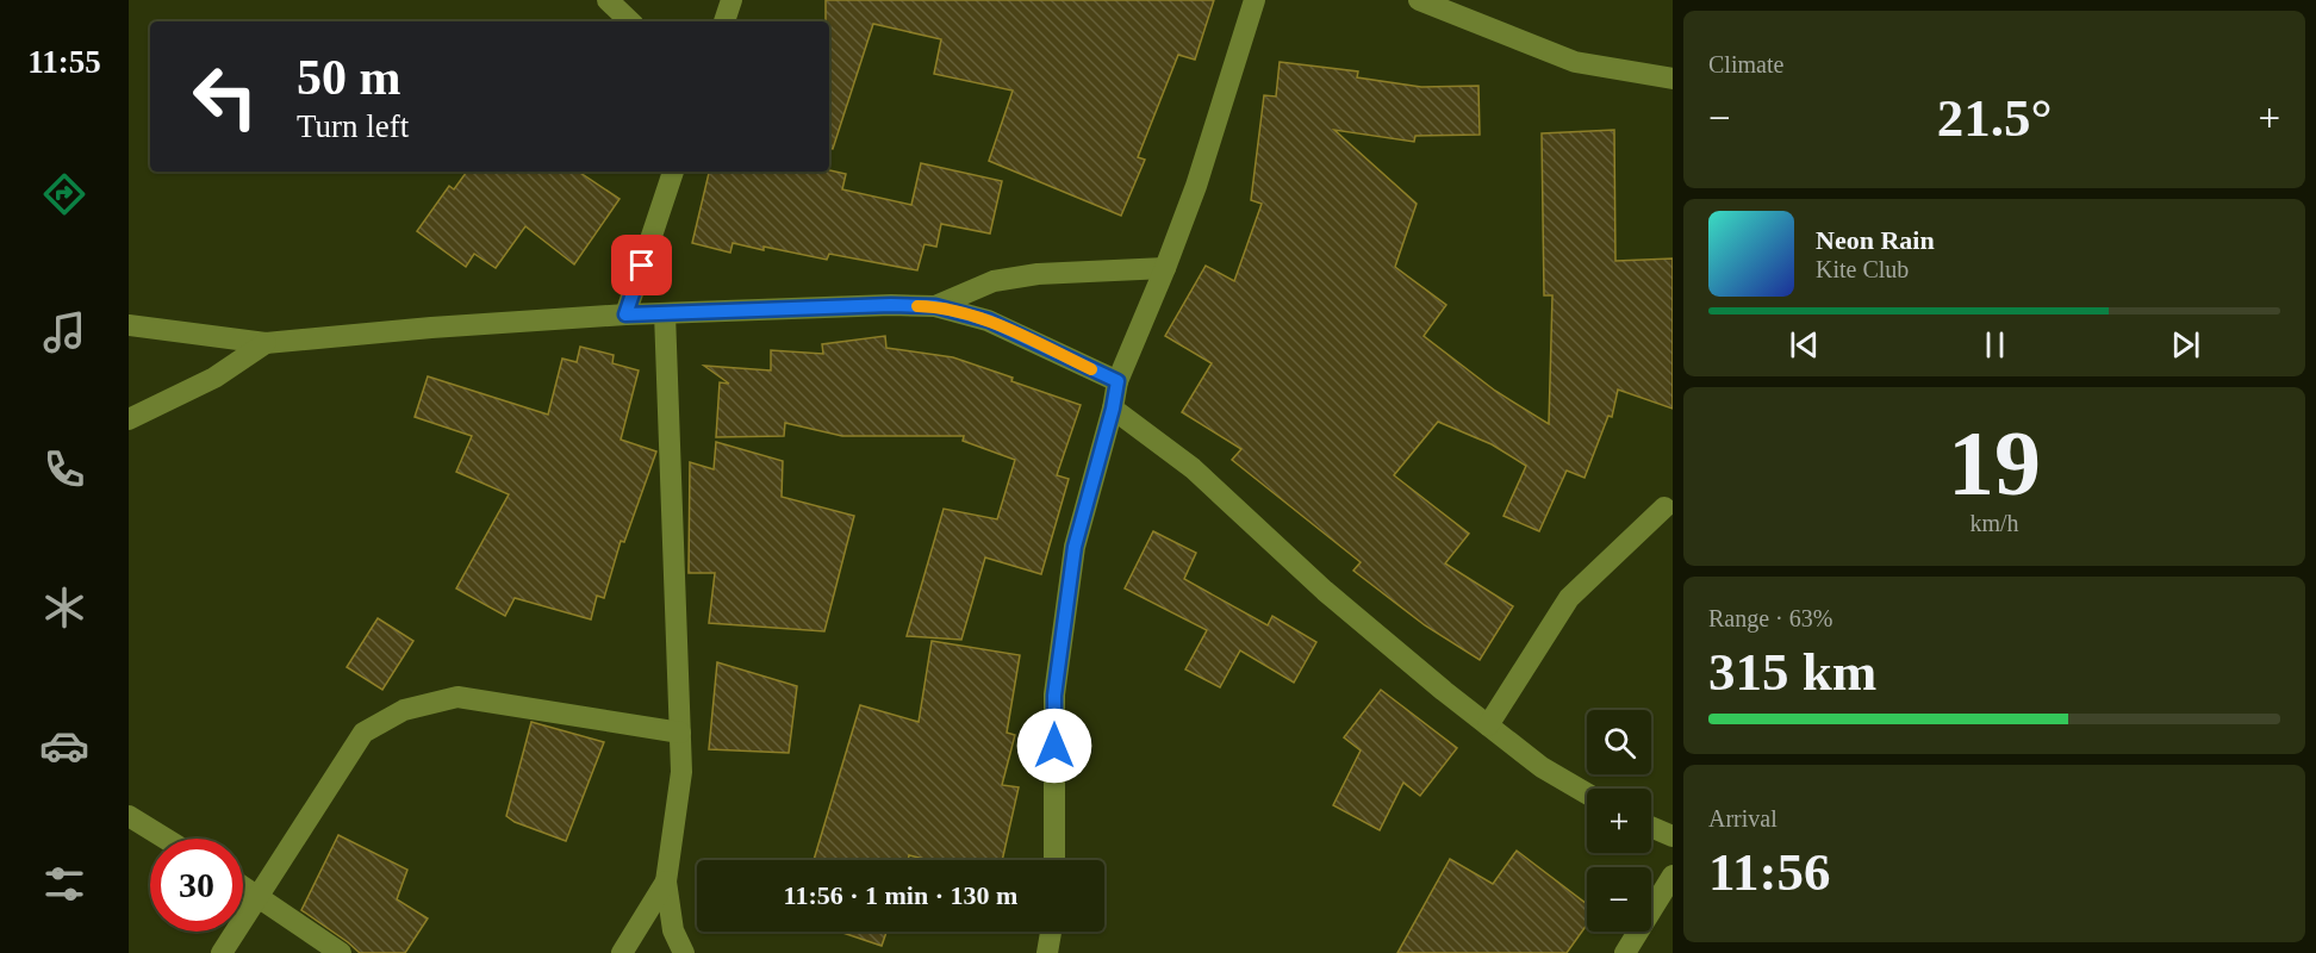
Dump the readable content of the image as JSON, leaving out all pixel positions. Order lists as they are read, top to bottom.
{
  "page": {
    "tabs": "11:55",
    "tile": [
      "Climate",
      ["19", "km/h"],
      ["Range · 63%", "315 km"],
      ["Arrival", "11:56"]
    ],
    "turn": ["50 m", "Turn left"],
    "heat": ["−", "21.5°", "+"],
    "song": ["Neon Rain", "Kite Club"],
    "map_buttons": ["+", "−"],
    "limit": "30",
    "trip": "11:56 · 1 min · 130 m"
  }
}
